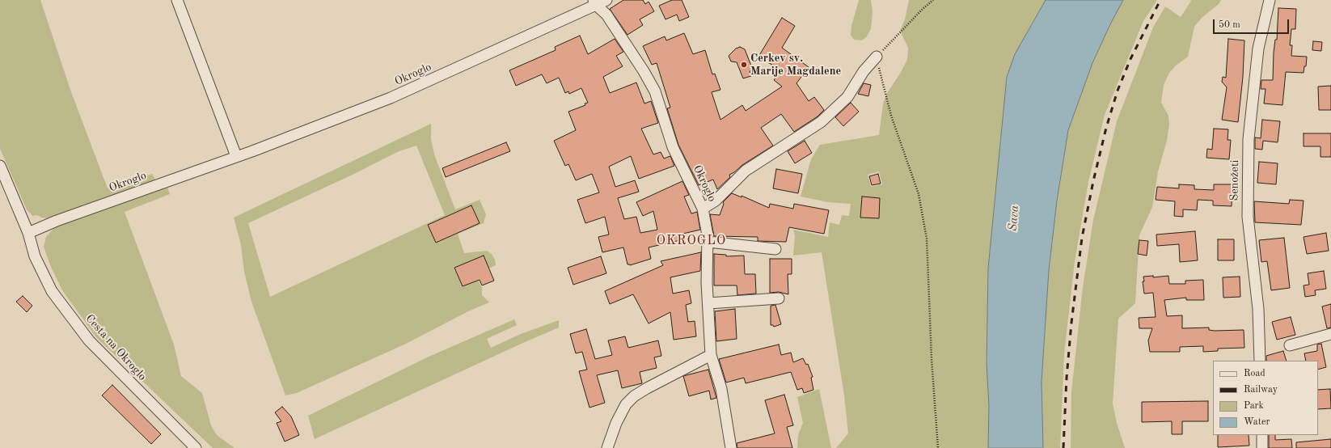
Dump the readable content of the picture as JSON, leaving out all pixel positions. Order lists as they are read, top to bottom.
{
  "streets": {
    "street": ["Okroglo", "Senožeti", "Cesta na Okroglo"]
  },
  "crossings": [
    ["Okroglo", "Cesta na Okroglo"]
  ],
  "districts": ["OKROGLO"],
  "water": ["Sava"],
  "places": ["Cerkev sv. Marije Magdalene"],
  "legend": [
    "Road",
    "Railway",
    "Park",
    "Water"
  ],
  "scale_bar": "50 m"
}
